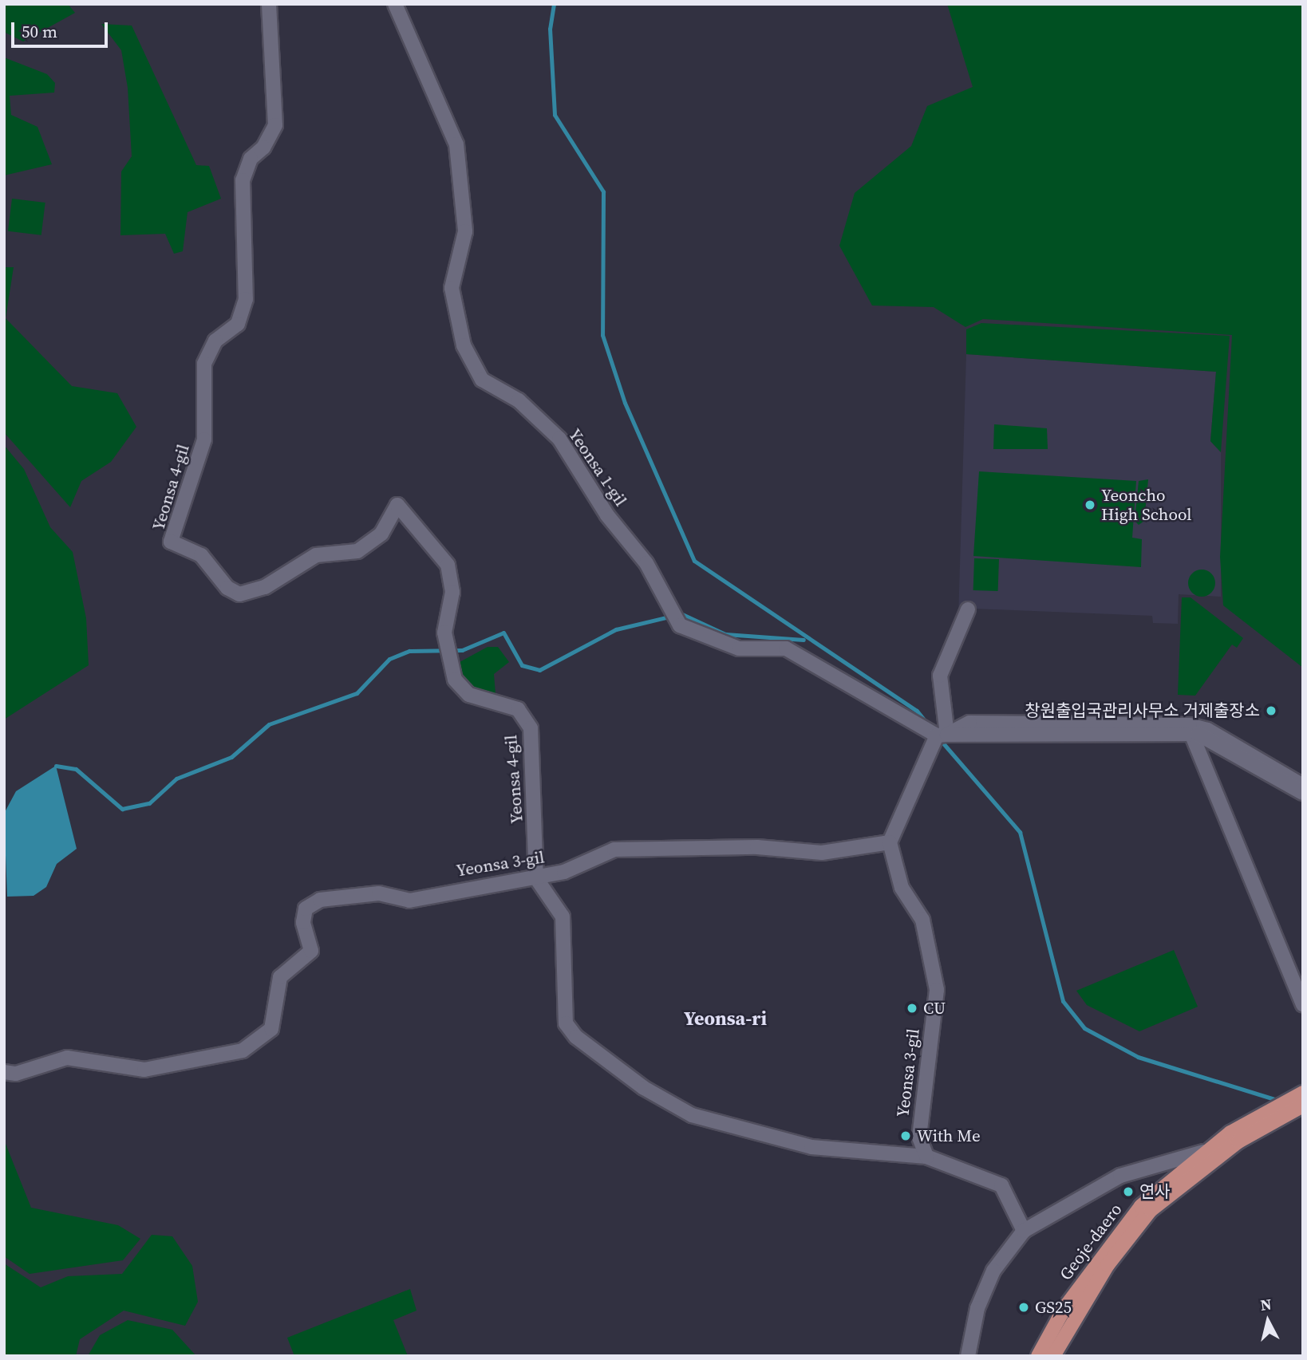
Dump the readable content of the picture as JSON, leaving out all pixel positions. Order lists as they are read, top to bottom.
{
  "streets": {
    "main road": ["Geoje-daero"],
    "street": ["Yeonsa 1-gil", "Yeonsa 4-gil", "Yeonsa 3-gil"]
  },
  "crossings": [
    ["Yeonsa 4-gil", "Yeonsa 3-gil"]
  ],
  "districts": ["Yeonsa-ri"],
  "places": [
    "Yeoncho High School",
    "창원출입국관리사무소 거제출장소",
    "CU",
    "With Me",
    "연사",
    "GS25"
  ],
  "scale_bar": "50 m",
  "north": "top"
}
